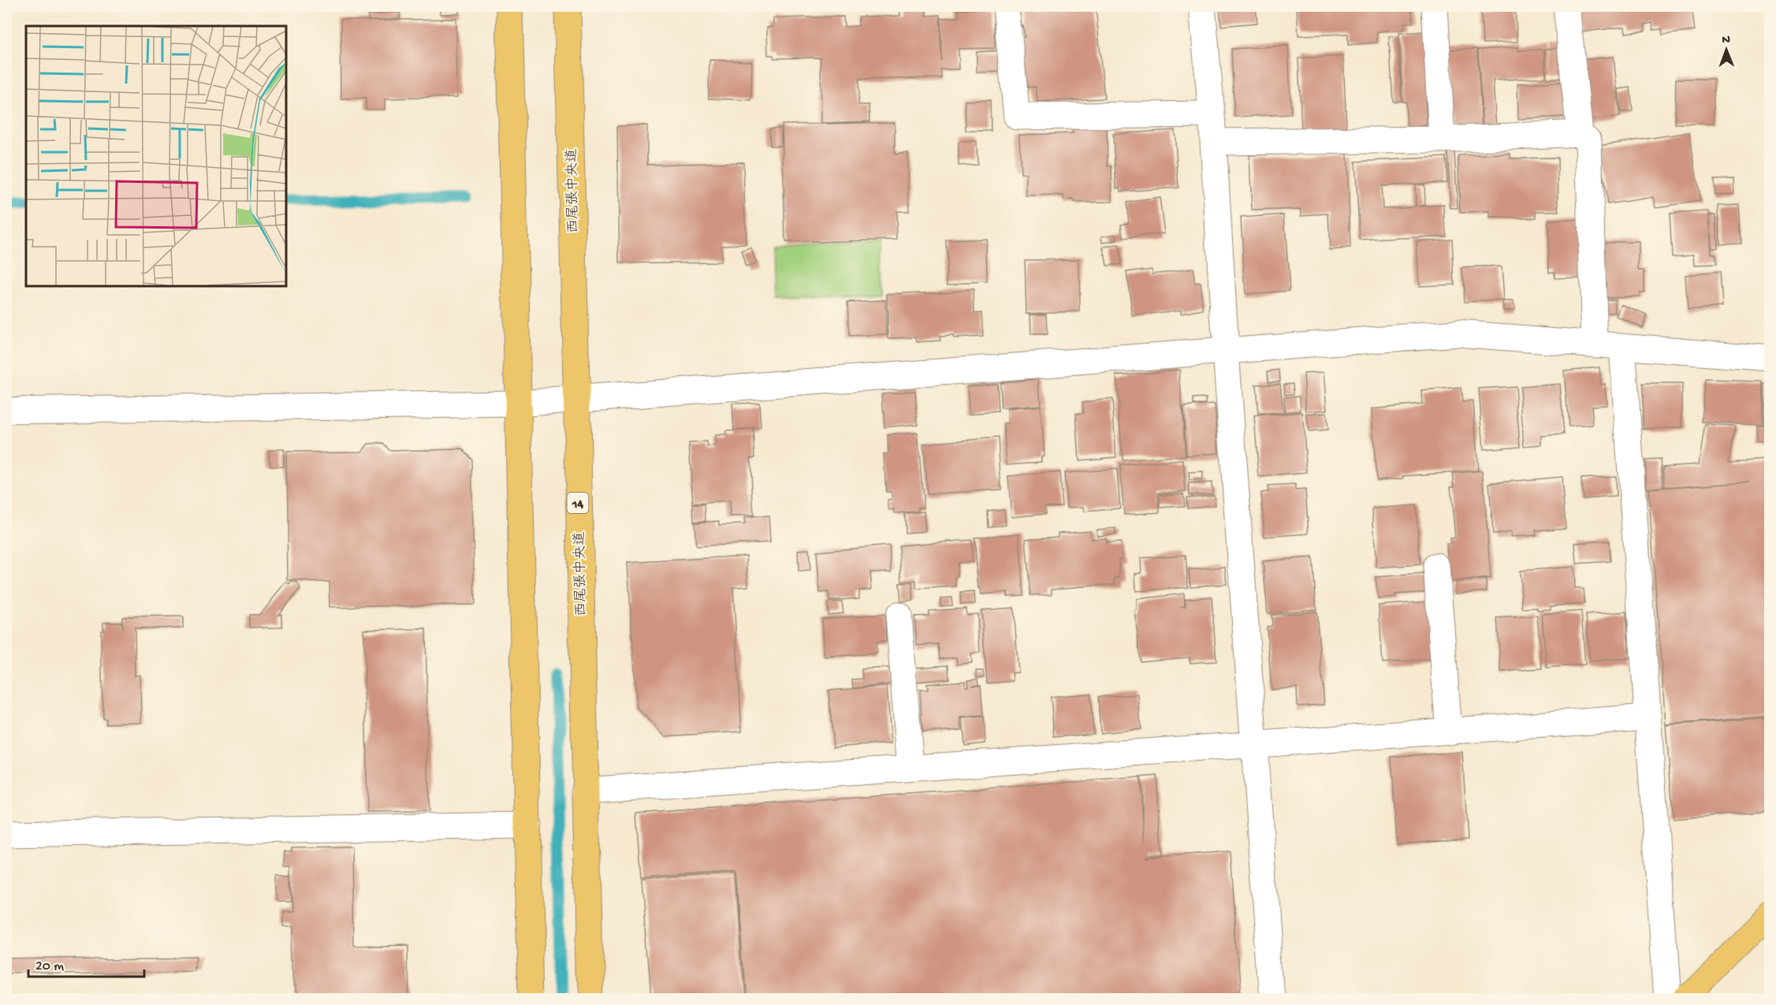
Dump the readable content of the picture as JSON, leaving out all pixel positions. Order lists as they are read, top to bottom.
{
  "streets": {
    "main road": ["西尾張中央道", "14"]
  },
  "scale_bar": "20 m",
  "north": "top"
}
